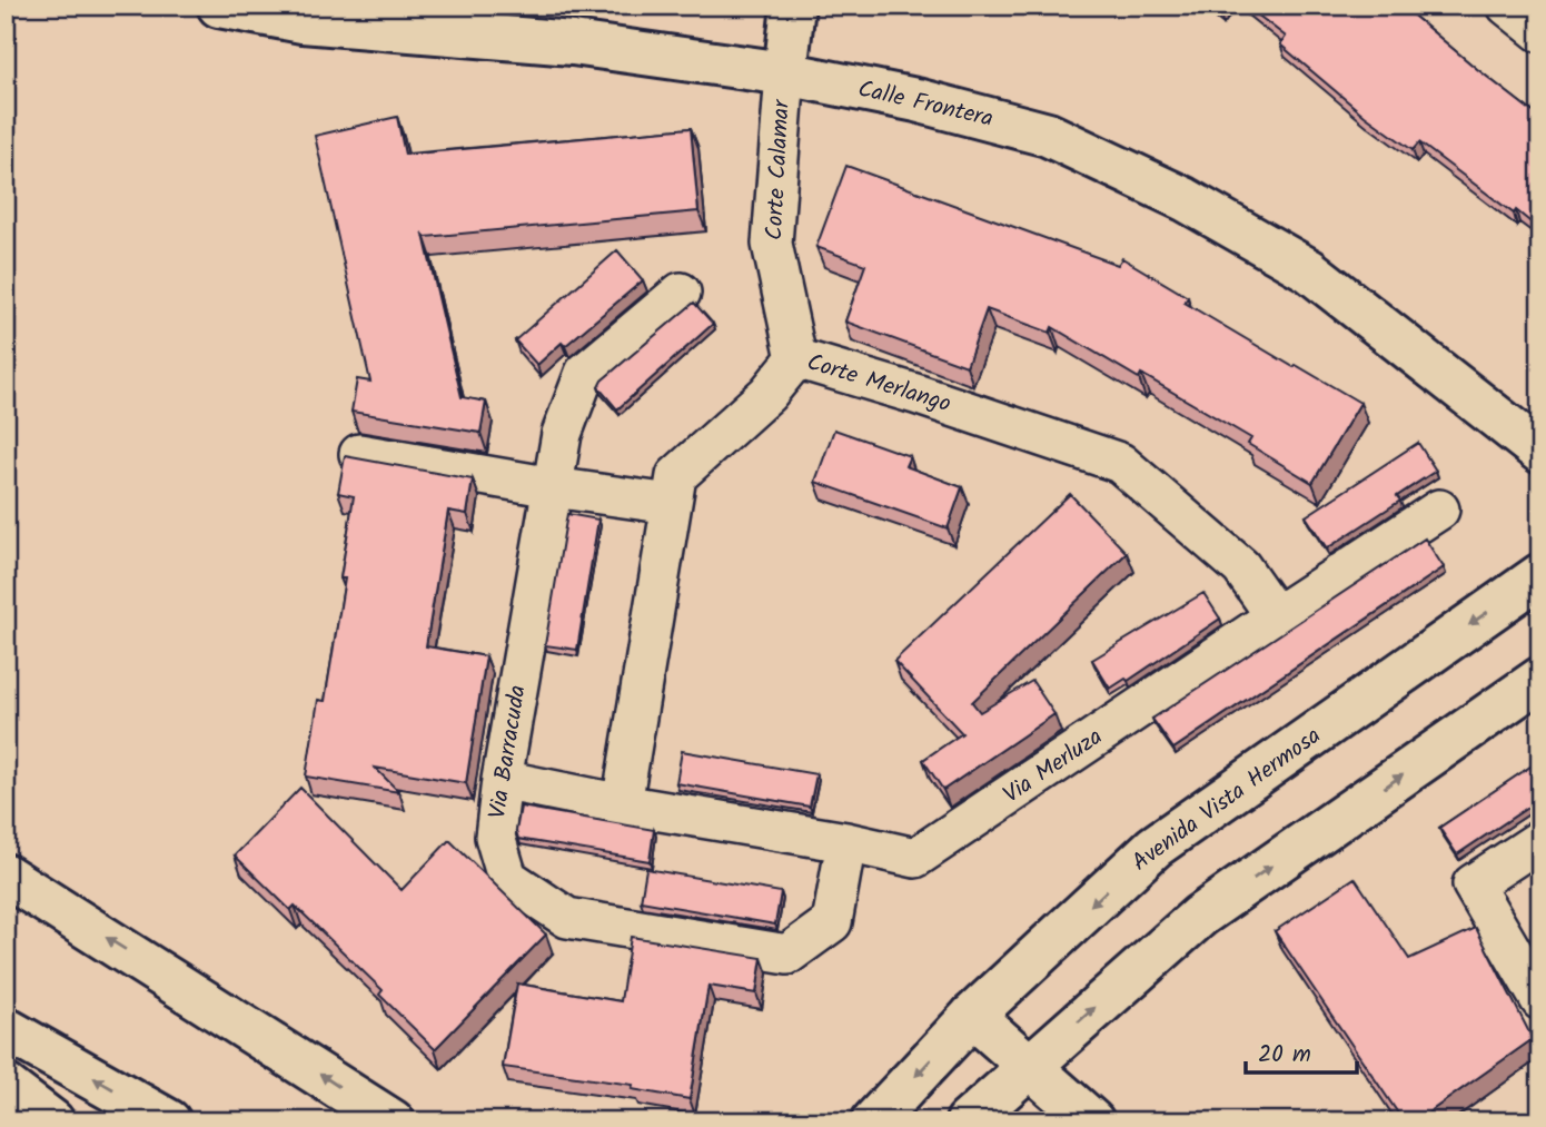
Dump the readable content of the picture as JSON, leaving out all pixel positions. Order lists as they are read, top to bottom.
{
  "streets": {
    "main road": ["Calle Frontera", "Avenida Vista Hermosa"],
    "street": [
      "Corte Calamar",
      "Corte Merlango",
      "Via Barracuda",
      "Via Merluza"
    ]
  },
  "crossings": [
    ["Calle Frontera", "Corte Calamar"],
    ["Corte Calamar", "Corte Merlango"],
    ["Corte Merlango", "Via Merluza"],
    ["Via Barracuda", "Via Merluza"]
  ],
  "scale_bar": "20 m"
}
